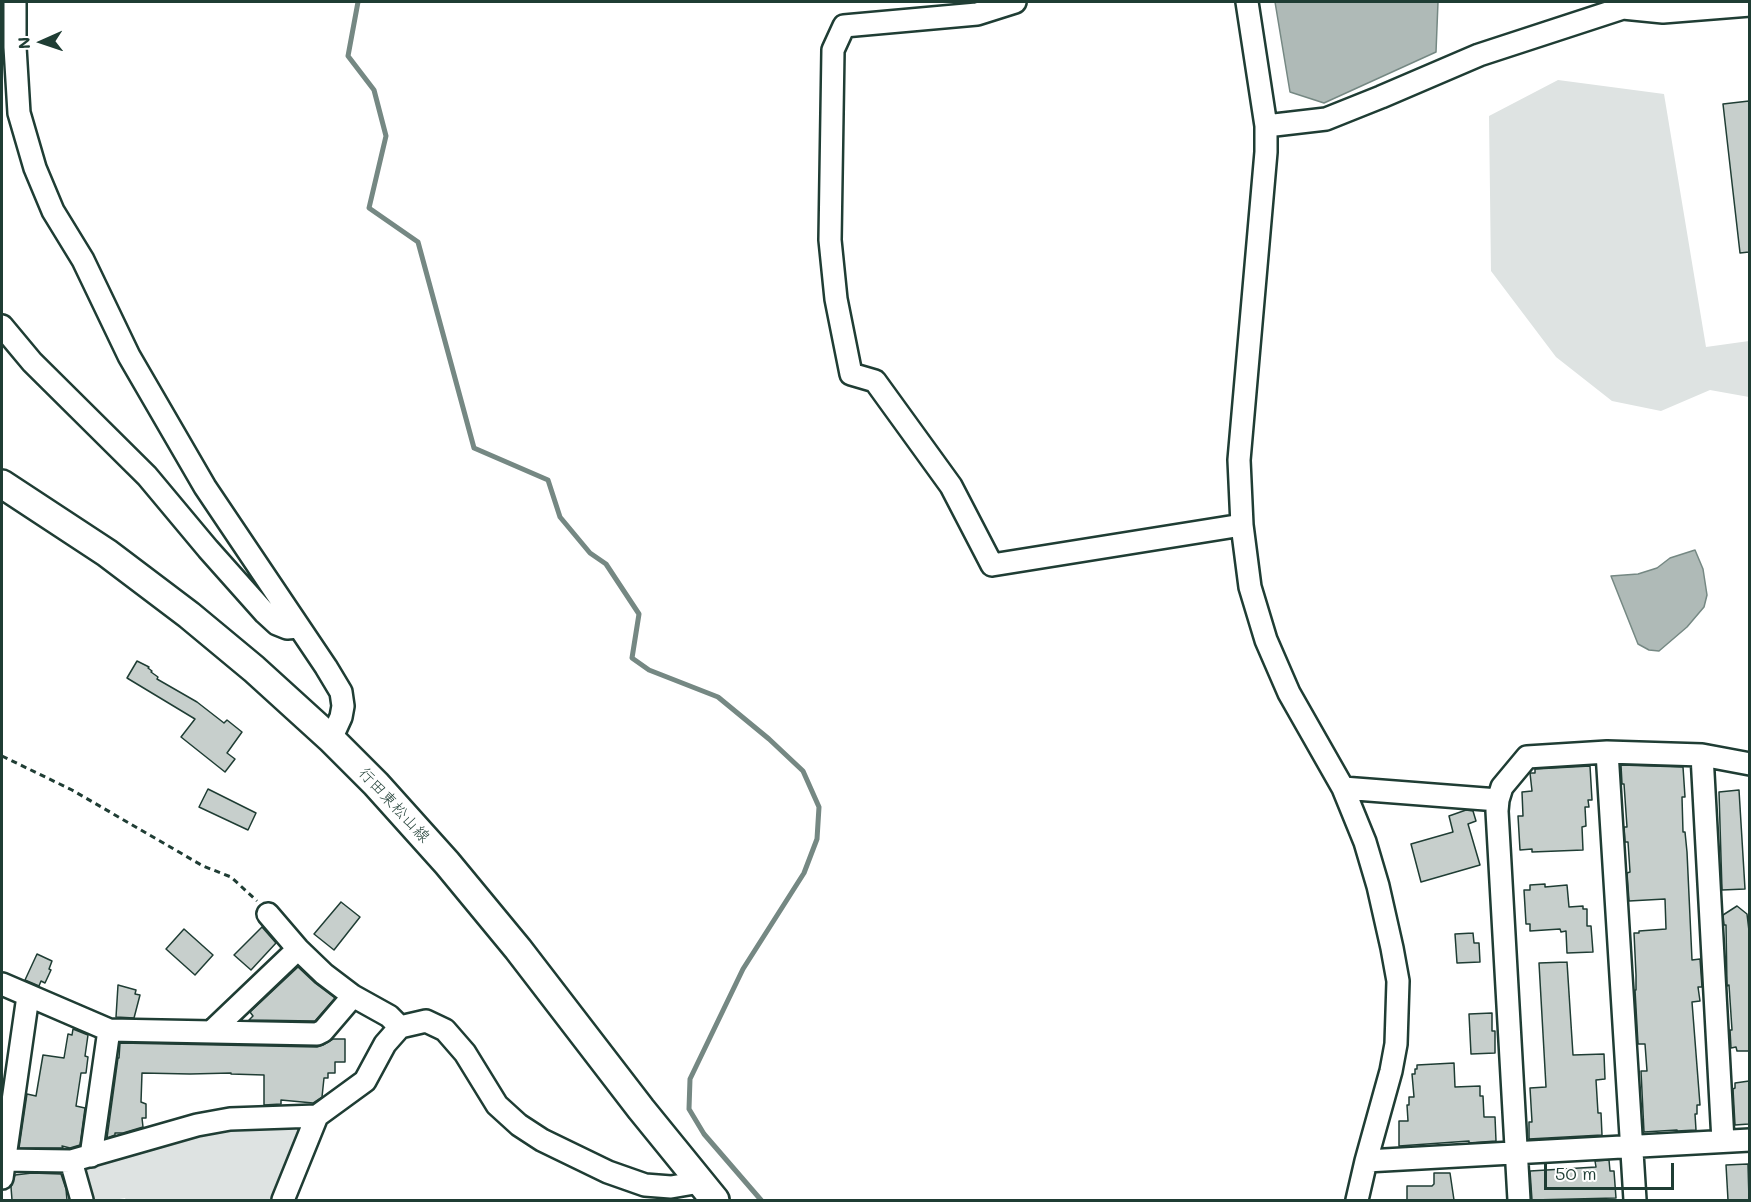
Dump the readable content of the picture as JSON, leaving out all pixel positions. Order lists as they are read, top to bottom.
{
  "streets": {
    "main road": ["行田東松山線"]
  },
  "scale_bar": "50 m",
  "north": "left"
}
